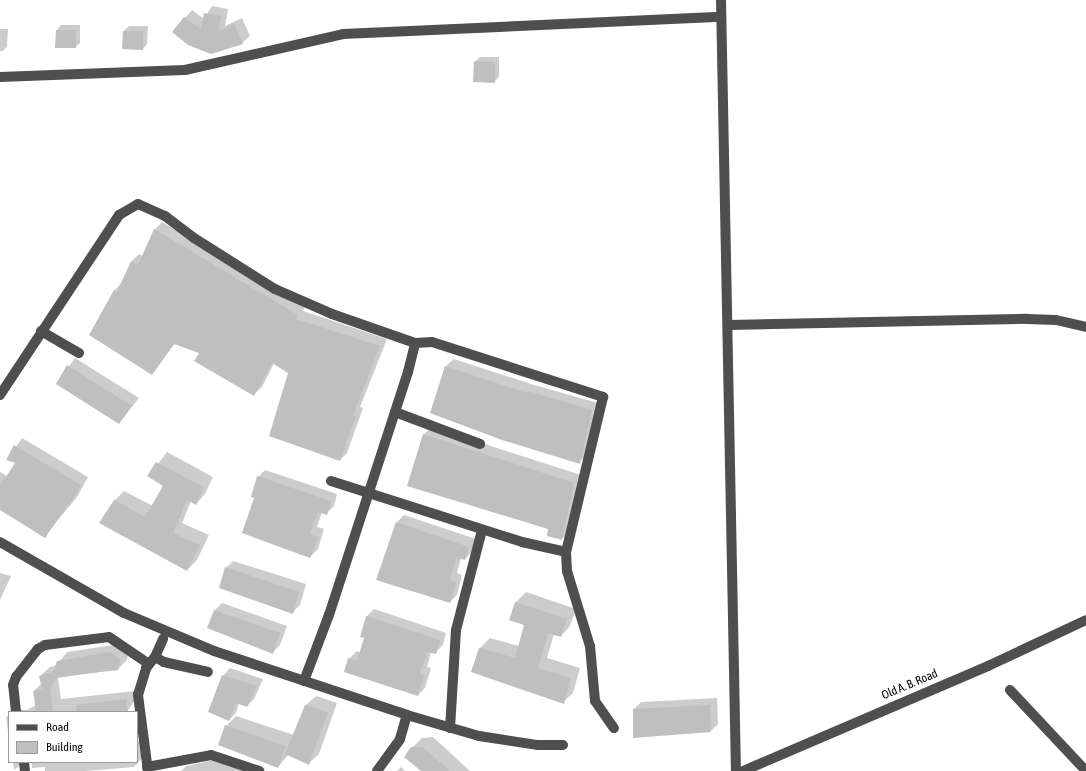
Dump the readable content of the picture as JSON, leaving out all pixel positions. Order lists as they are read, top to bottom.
{
  "streets": {
    "street": ["Old A. B. Road"]
  },
  "legend": ["Road", "Building"]
}
